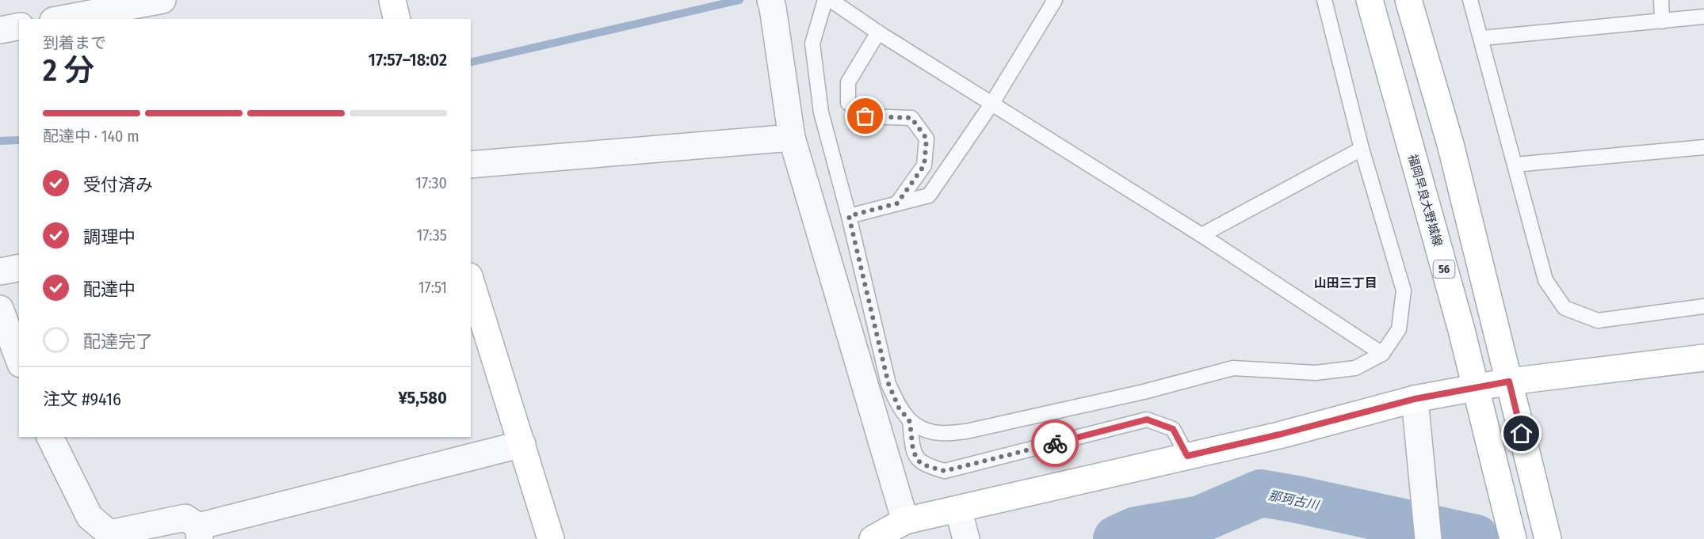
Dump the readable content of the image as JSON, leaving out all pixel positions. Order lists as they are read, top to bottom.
{
  "streets": {
    "street": ["福岡早良大野城線", "56"]
  },
  "districts": ["山田三丁目"],
  "water": ["那珂古川"],
  "page": {
    "heading": ["2 分", "到着まで", "17:57–18:02"],
    "panel": ["注文 #9416", "¥5,580"],
    "bar": "配達中 · 140 m",
    "list": [
      ["受付済み", "17:30"],
      ["調理中", "17:35"],
      ["配達中", "17:51"],
      "配達完了"
    ]
  }
}
